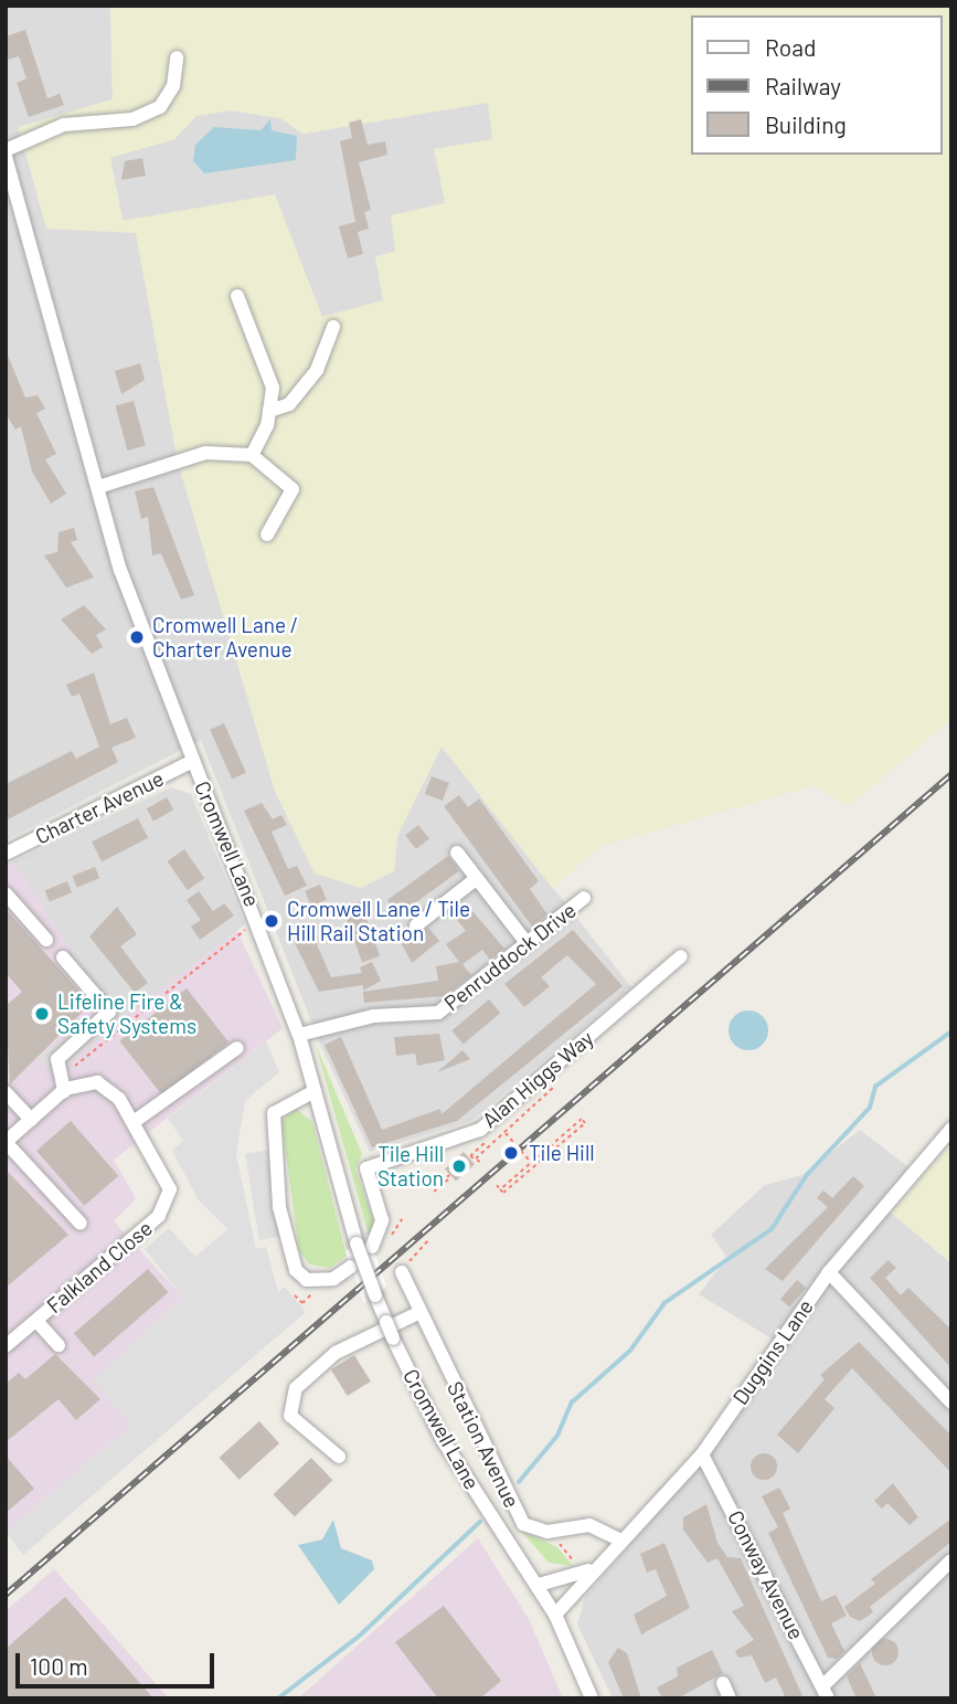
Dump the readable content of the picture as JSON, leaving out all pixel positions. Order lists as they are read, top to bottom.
{
  "streets": {
    "street": [
      "Charter Avenue",
      "Cromwell Lane",
      "Penruddock Drive",
      "Alan Higgs Way",
      "Falkland Close",
      "Duggins Lane",
      "Station Avenue",
      "Conway Avenue"
    ]
  },
  "crossings": [
    ["Charter Avenue", "Cromwell Lane"],
    ["Cromwell Lane", "Penruddock Drive"],
    ["Cromwell Lane", "Duggins Lane"],
    ["Duggins Lane", "Conway Avenue"]
  ],
  "places": [
    "Cromwell Lane / Charter Avenue",
    "Cromwell Lane / Tile Hill Rail Station",
    "Lifeline Fire & Safety Systems",
    "Tile Hill",
    "Tile Hill Station"
  ],
  "legend": ["Road", "Railway", "Building"],
  "scale_bar": "100 m"
}
